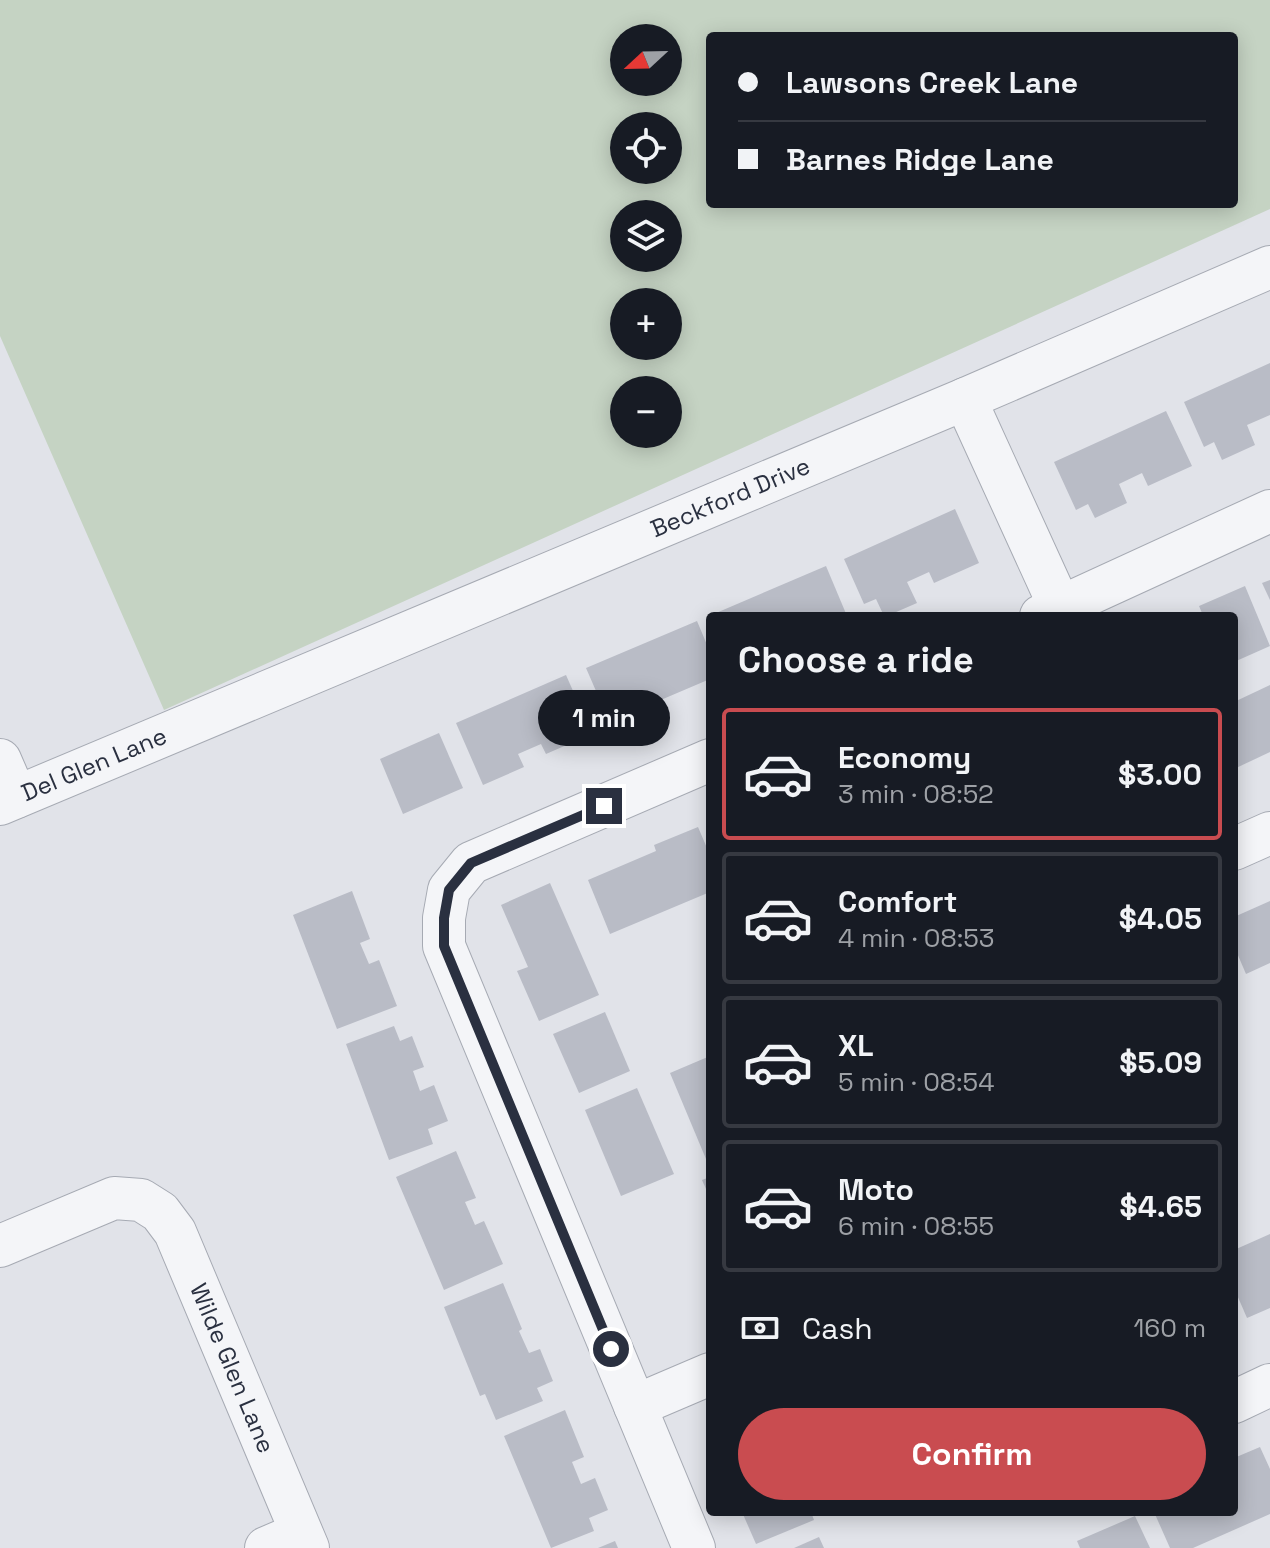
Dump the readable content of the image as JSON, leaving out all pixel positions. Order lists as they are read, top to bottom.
{
  "streets": {
    "street": ["Beckford Drive", "Del Glen Lane", "Wilde Glen Lane"]
  },
  "crossings": [
    ["Beckford Drive", "Del Glen Lane"]
  ],
  "north": "left",
  "page": {
    "map_buttons": ["+", "−"],
    "banner": ["Lawsons Creek Lane", "Barnes Ridge Lane"],
    "heading": "Choose a ride",
    "bubble": "1 min",
    "list": [
      {
        "name": "Economy",
        "note": "3 min · 08:52",
        "value": "$3.00"
      },
      {
        "name": "Comfort",
        "note": "4 min · 08:53",
        "value": "$4.05"
      },
      {
        "name": "XL",
        "note": "5 min · 08:54",
        "value": "$5.09"
      },
      {
        "name": "Moto",
        "note": "6 min · 08:55",
        "value": "$4.65"
      }
    ],
    "pay": ["Cash", "160 m"],
    "buttons": "Confirm"
  }
}
